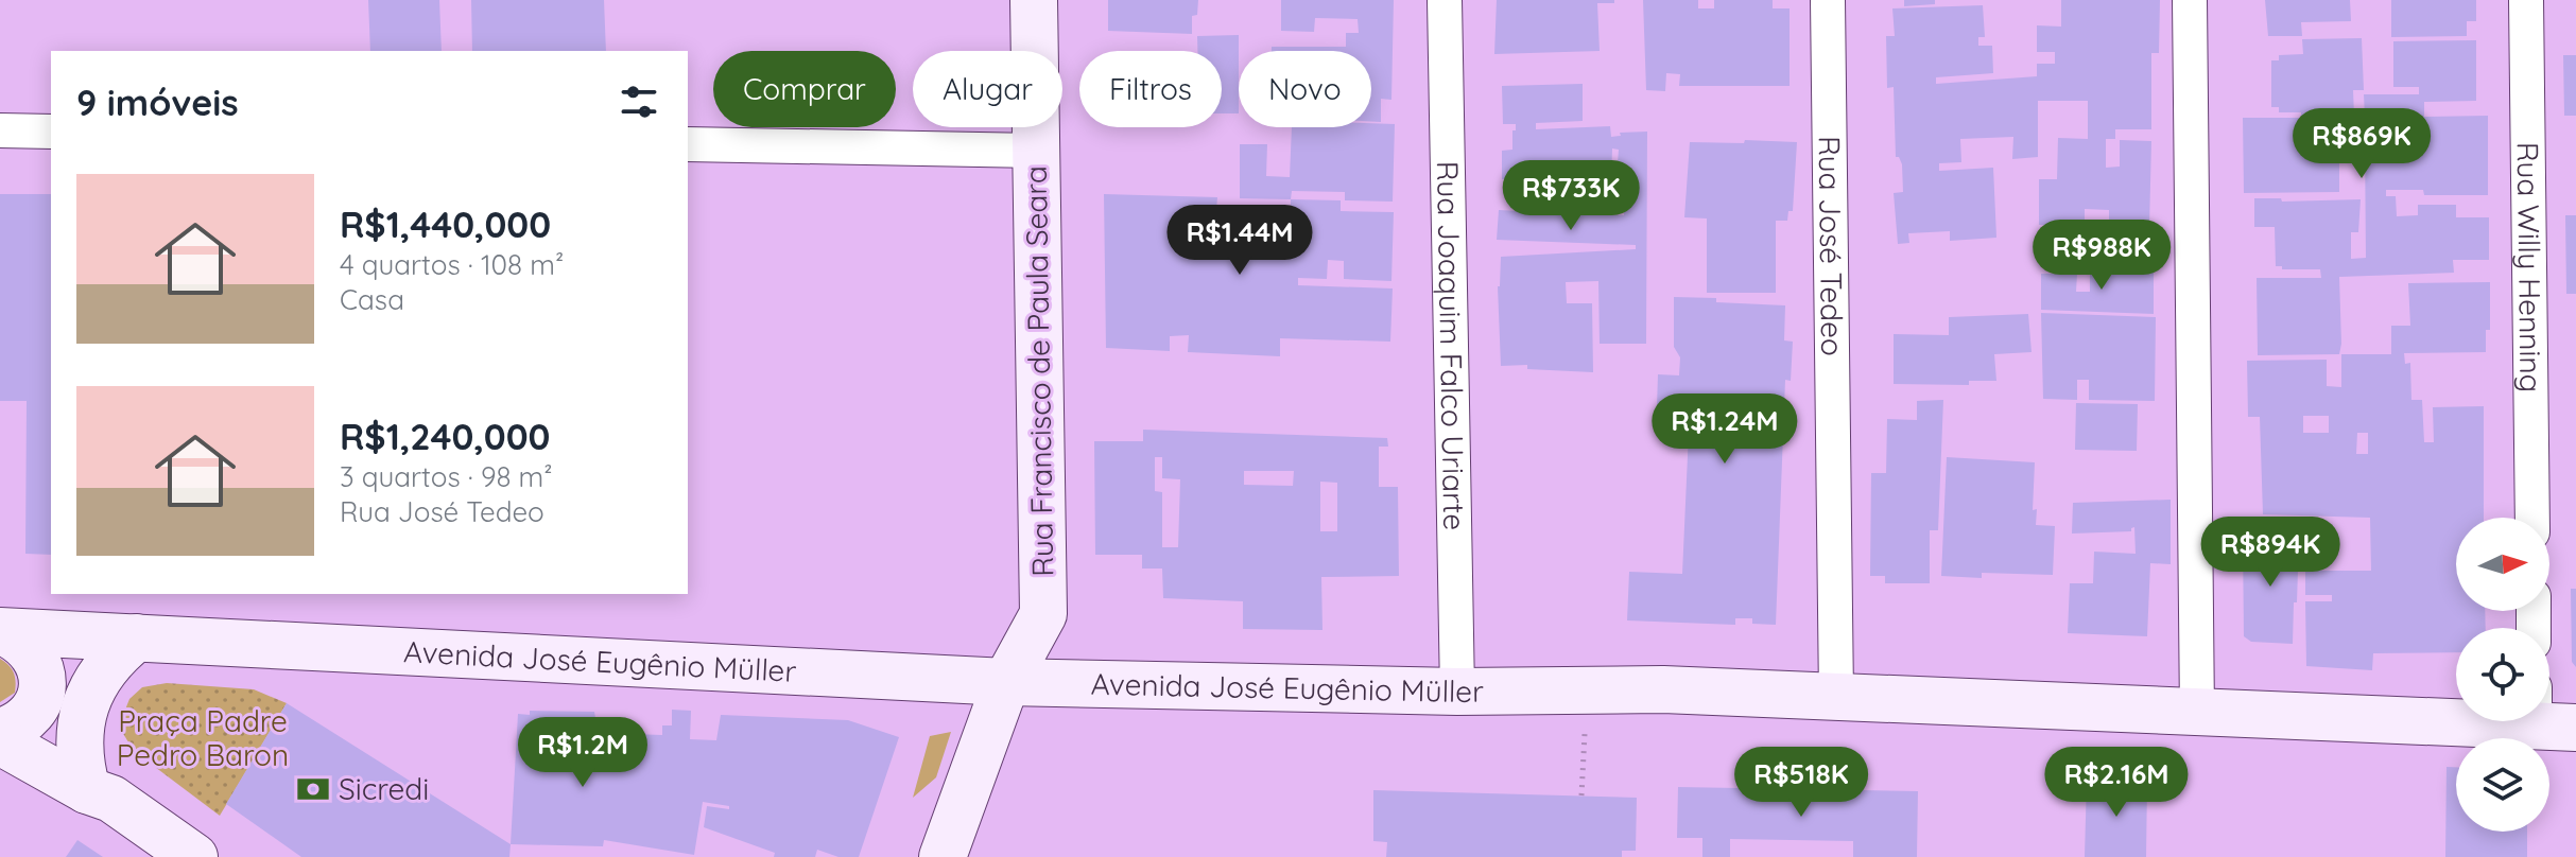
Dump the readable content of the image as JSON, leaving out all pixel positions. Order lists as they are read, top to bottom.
{
  "streets": {
    "main road": ["Rua Francisco de Paula Seara", "Avenida José Eugênio Müller"],
    "street": ["Rua José Tedeo", "Rua Willy Henning", "Rua Joaquim Falco Uriarte"]
  },
  "crossings": [
    ["Rua José Tedeo", "Avenida José Eugênio Müller"],
    ["Rua Joaquim Falco Uriarte", "Avenida José Eugênio Müller"],
    ["Rua Francisco de Paula Seara", "Avenida José Eugênio Müller"]
  ],
  "parks": ["Praça Padre Pedro Baron"],
  "places": {
    "bank": ["Sicredi"]
  },
  "north": "right",
  "page": {
    "chip": [
      "Comprar",
      "Alugar",
      "Filtros",
      "Novo"
    ],
    "heading": "9 imóveis",
    "price": [
      "R$869K",
      "R$733K",
      "R$1.44M",
      "R$988K",
      "R$1.24M",
      "R$894K",
      "R$1.2M",
      "R$518K",
      "R$2.16M"
    ],
    "list": [
      {
        "name": "R$1,440,000",
        "note": "4 quartos · 108 m² · Casa"
      },
      {
        "name": "R$1,240,000",
        "note": "3 quartos · 98 m² · Rua José Tedeo"
      }
    ]
  }
}
